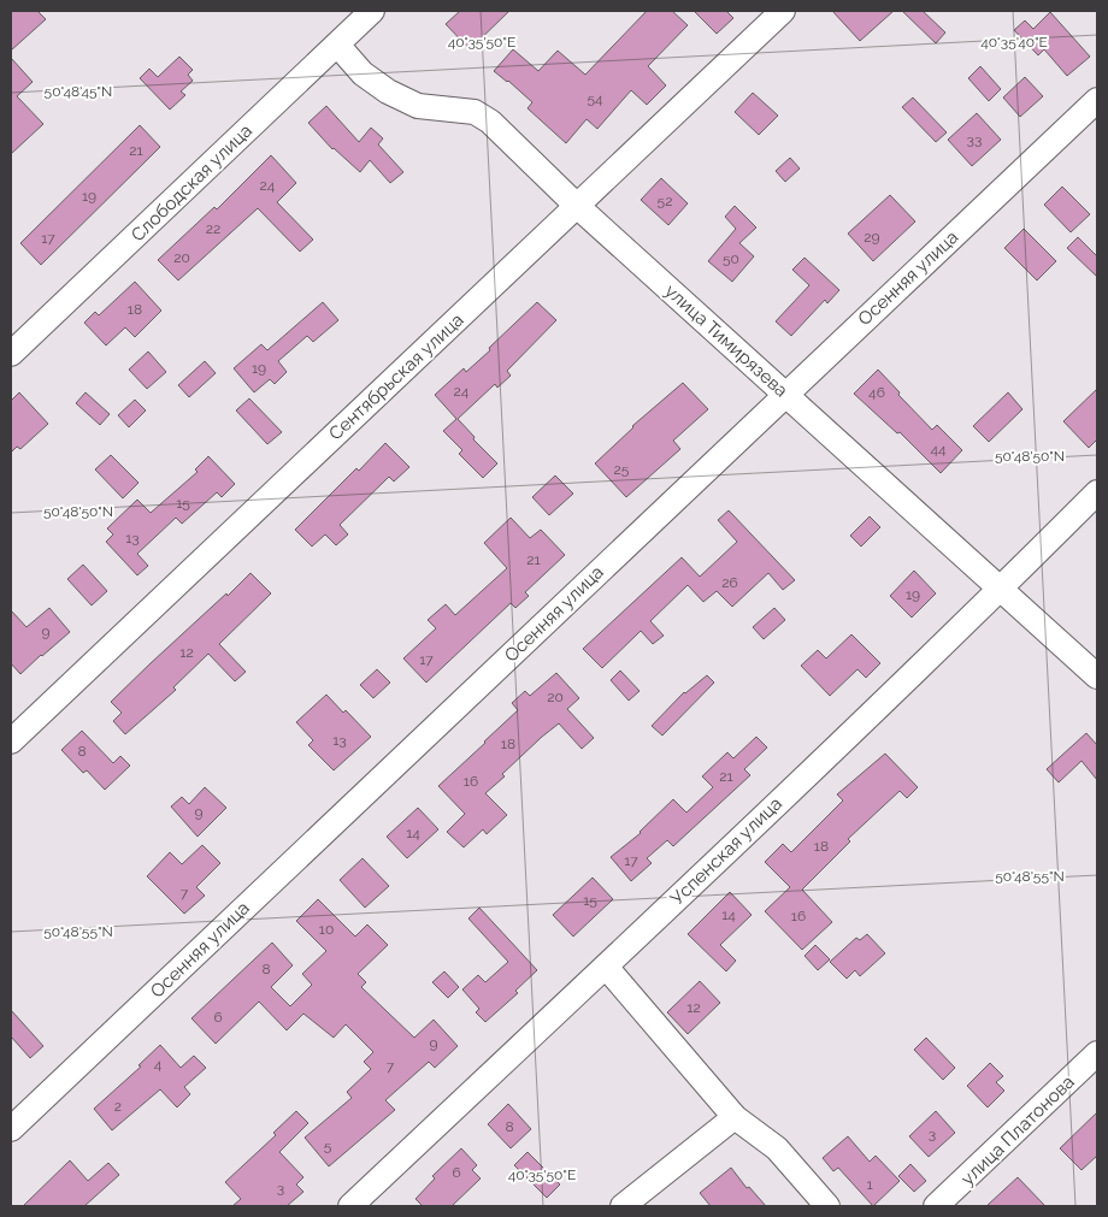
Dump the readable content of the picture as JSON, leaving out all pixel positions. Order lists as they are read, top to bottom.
{
  "streets": {
    "street": [
      "Слободская улица",
      "Осенняя улица",
      "улица Тимирязева",
      "Сентябрьская улица",
      "Успенская улица",
      "улица Платонова"
    ]
  },
  "crossings": [
    ["Слободская улица", "улица Тимирязева"],
    ["Осенняя улица", "улица Тимирязева"],
    ["улица Тимирязева", "Сентябрьская улица"],
    ["улица Тимирязева", "Успенская улица"]
  ],
  "house_numbers": [
    "54",
    "33",
    "21",
    "24",
    "19",
    "52",
    "22",
    "29",
    "17",
    "20",
    "50",
    "18",
    "19",
    "24",
    "46",
    "44",
    "25",
    "15",
    "13",
    "21",
    "26",
    "19",
    "9",
    "12",
    "17",
    "20",
    "13",
    "18",
    "8",
    "21",
    "16",
    "9",
    "14",
    "18",
    "17",
    "7",
    "15",
    "14",
    "16",
    "10",
    "8",
    "12",
    "6",
    "9",
    "4",
    "7",
    "2",
    "8",
    "3",
    "5",
    "6",
    "1",
    "3"
  ],
  "coordinates": [
    "40°35'50\"E",
    "40°35'40\"E",
    "50°48'45\"N",
    "50°48'50\"N",
    "50°48'55\"N"
  ]
}
